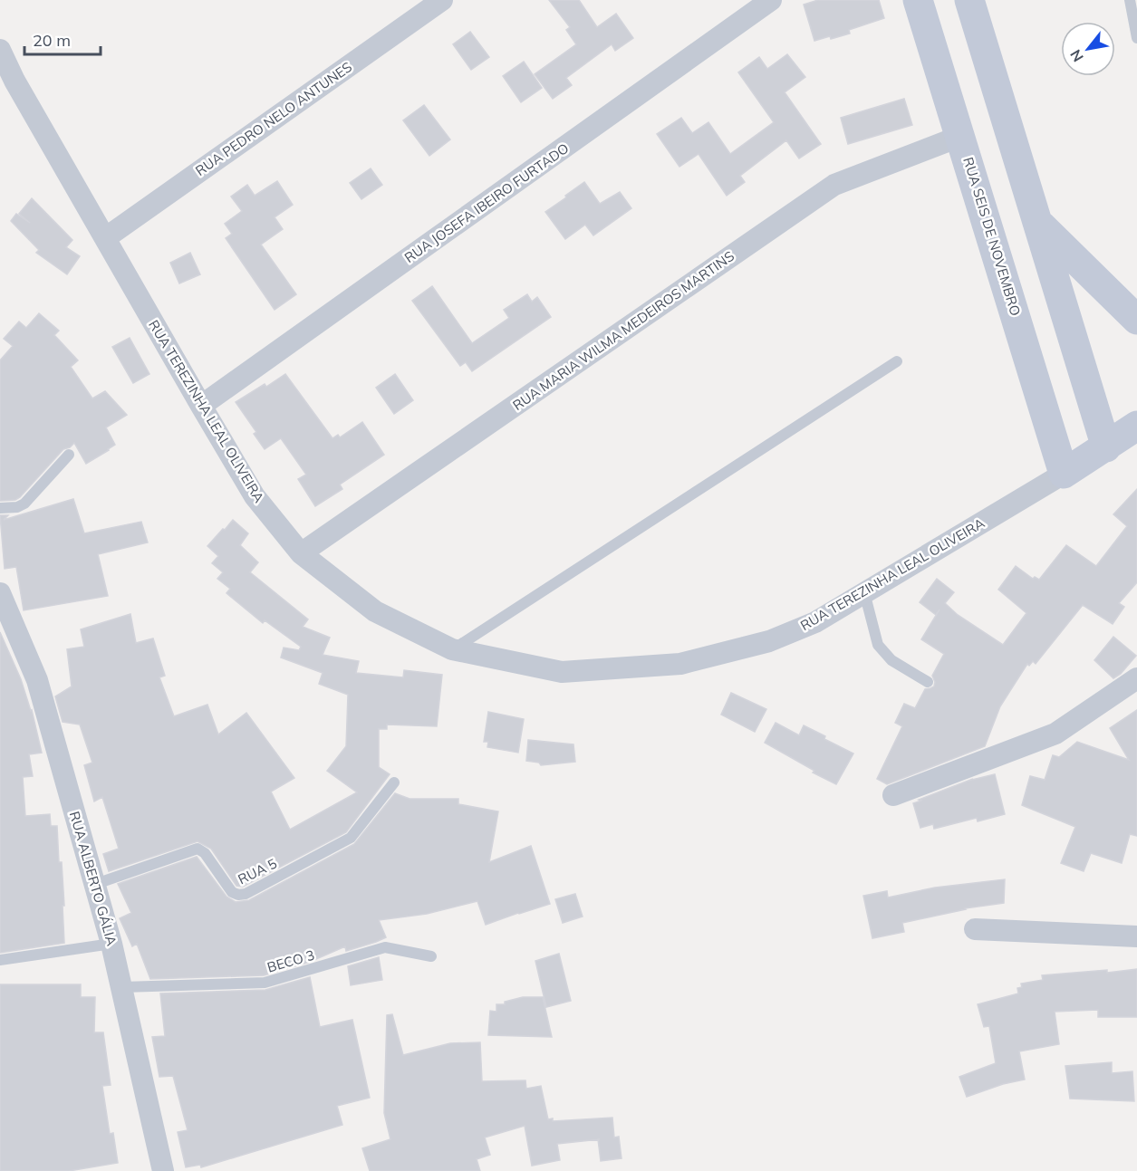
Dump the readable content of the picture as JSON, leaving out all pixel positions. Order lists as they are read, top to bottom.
{
  "streets": {
    "street": [
      "RUA PEDRO NELO ANTUNES",
      "RUA JOSEFA IBEIRO FURTADO",
      "RUA SEIS DE NOVEMBRO",
      "RUA MARIA WILMA MEDEIROS MARTINS",
      "RUA TEREZINHA LEAL OLIVEIRA",
      "RUA ALBERTO GÁLIA"
    ],
    "lane": ["RUA 5", "BECO 3"]
  },
  "crossings": [
    ["RUA PEDRO NELO ANTUNES", "RUA TEREZINHA LEAL OLIVEIRA"],
    ["RUA JOSEFA IBEIRO FURTADO", "RUA TEREZINHA LEAL OLIVEIRA"],
    ["RUA SEIS DE NOVEMBRO", "RUA MARIA WILMA MEDEIROS MARTINS"],
    ["RUA SEIS DE NOVEMBRO", "RUA TEREZINHA LEAL OLIVEIRA"],
    ["RUA MARIA WILMA MEDEIROS MARTINS", "RUA TEREZINHA LEAL OLIVEIRA"],
    ["RUA 5", "RUA ALBERTO GÁLIA"],
    ["RUA ALBERTO GÁLIA", "BECO 3"]
  ],
  "scale_bar": "20 m",
  "north": "bottom left"
}
